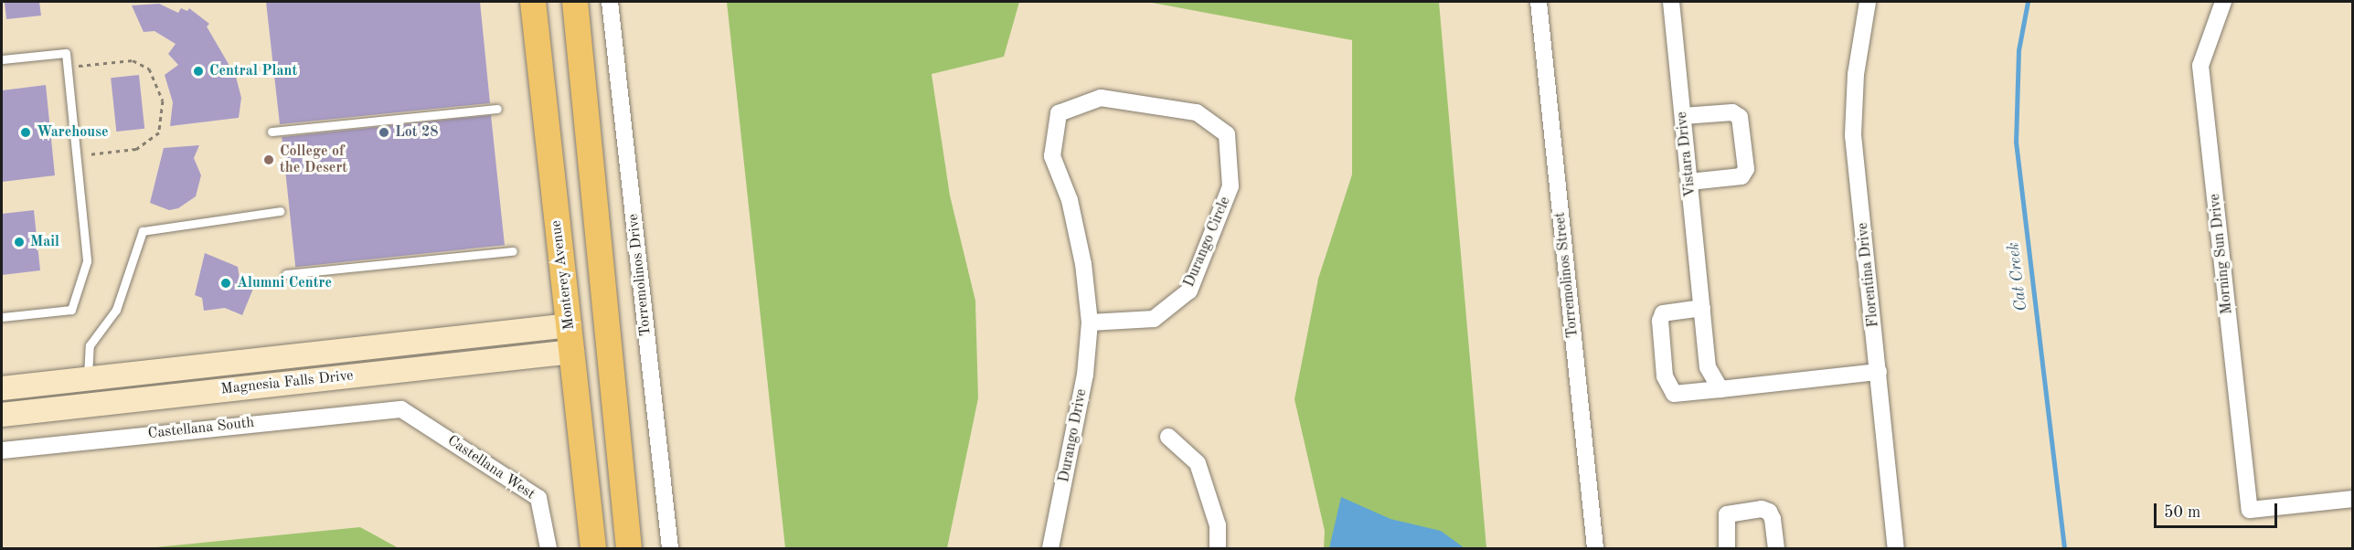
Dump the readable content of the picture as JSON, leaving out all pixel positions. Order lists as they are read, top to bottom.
{
  "streets": {
    "main road": ["Monterey Avenue"],
    "street": [
      "Vistara Drive",
      "Durango Circle",
      "Morning Sun Drive",
      "Torremolinos Drive",
      "Torremolinos Street",
      "Florentina Drive",
      "Magnesia Falls Drive",
      "Castellana South",
      "Durango Drive",
      "Castellana West"
    ]
  },
  "crossings": [
    ["Durango Circle", "Durango Drive"],
    ["Monterey Avenue", "Magnesia Falls Drive"],
    ["Castellana South", "Castellana West"]
  ],
  "water": ["Cat Creek"],
  "places": [
    "Central Plant",
    "Warehouse",
    "Lot 28",
    "College of the Desert",
    "Mail",
    "Alumni Centre"
  ],
  "scale_bar": "50 m"
}
